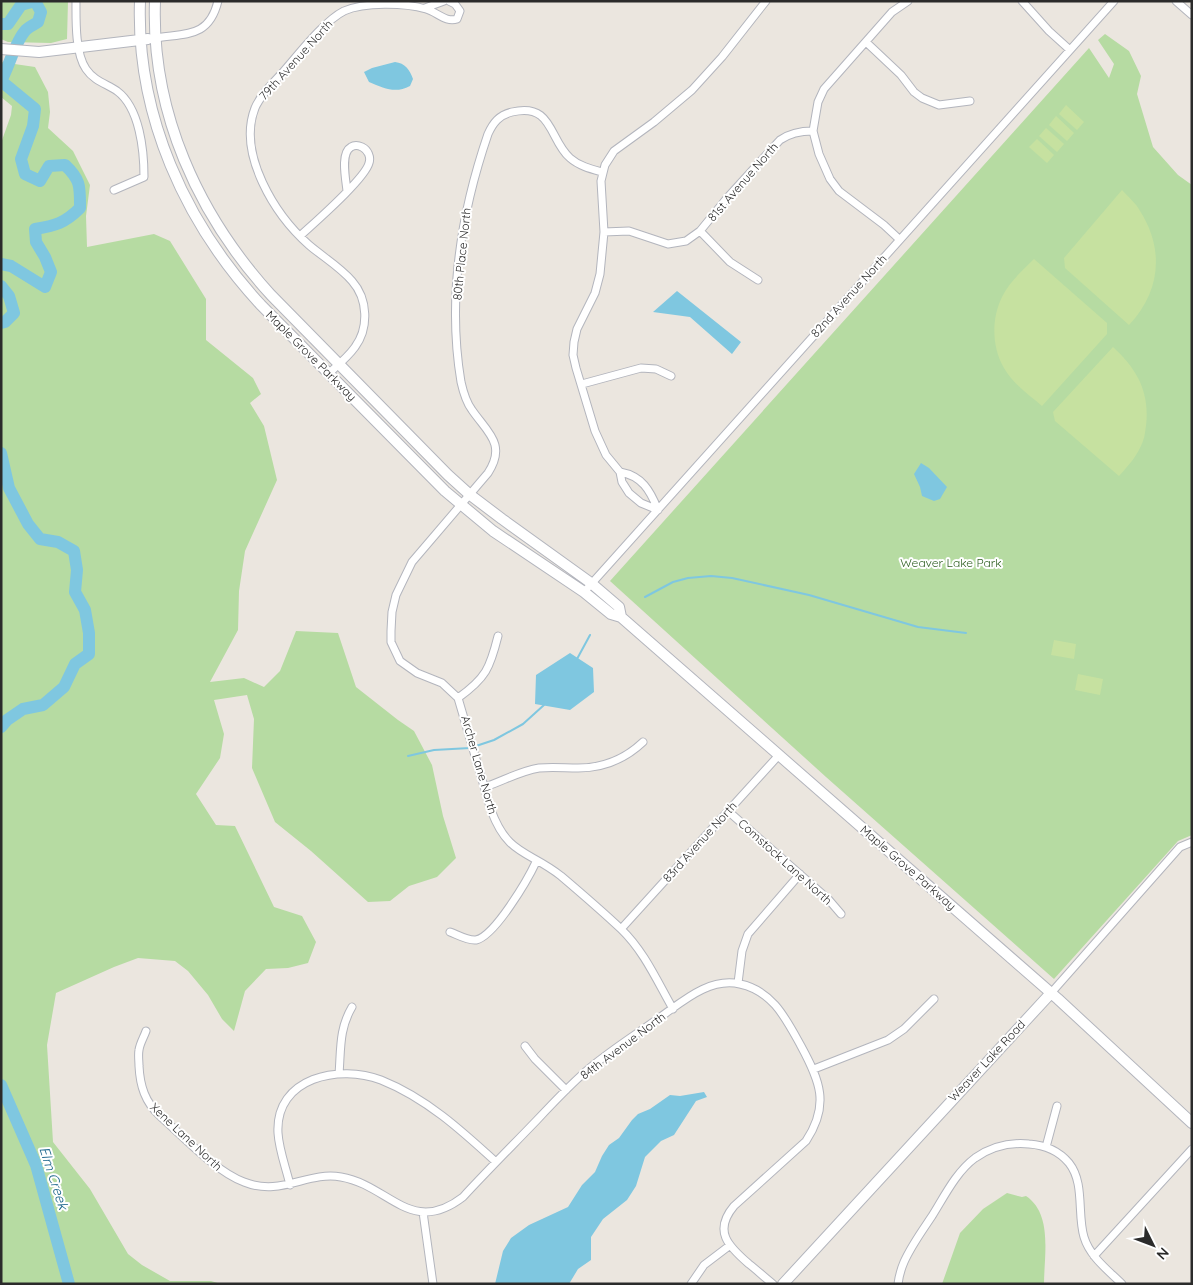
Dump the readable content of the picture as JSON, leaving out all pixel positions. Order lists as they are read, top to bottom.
{
  "streets": {
    "main road": ["Maple Grove Parkway", "Weaver Lake Road"],
    "street": [
      "79th Avenue North",
      "81st Avenue North",
      "80th Place North",
      "82nd Avenue North",
      "Archer Lane North",
      "83rd Avenue North",
      "Comstock Lane North",
      "84th Avenue North",
      "Xene Lane North"
    ]
  },
  "crossings": [
    ["80th Place North", "Maple Grove Parkway"],
    ["82nd Avenue North", "Maple Grove Parkway"],
    ["Maple Grove Parkway", "83rd Avenue North"],
    ["Maple Grove Parkway", "Weaver Lake Road"],
    ["Archer Lane North", "83rd Avenue North"],
    ["Archer Lane North", "84th Avenue North"],
    ["83rd Avenue North", "Comstock Lane North"],
    ["84th Avenue North", "Xene Lane North"]
  ],
  "water": ["Elm Creek"],
  "parks": ["Weaver Lake Park"],
  "north": "bottom right"
}
